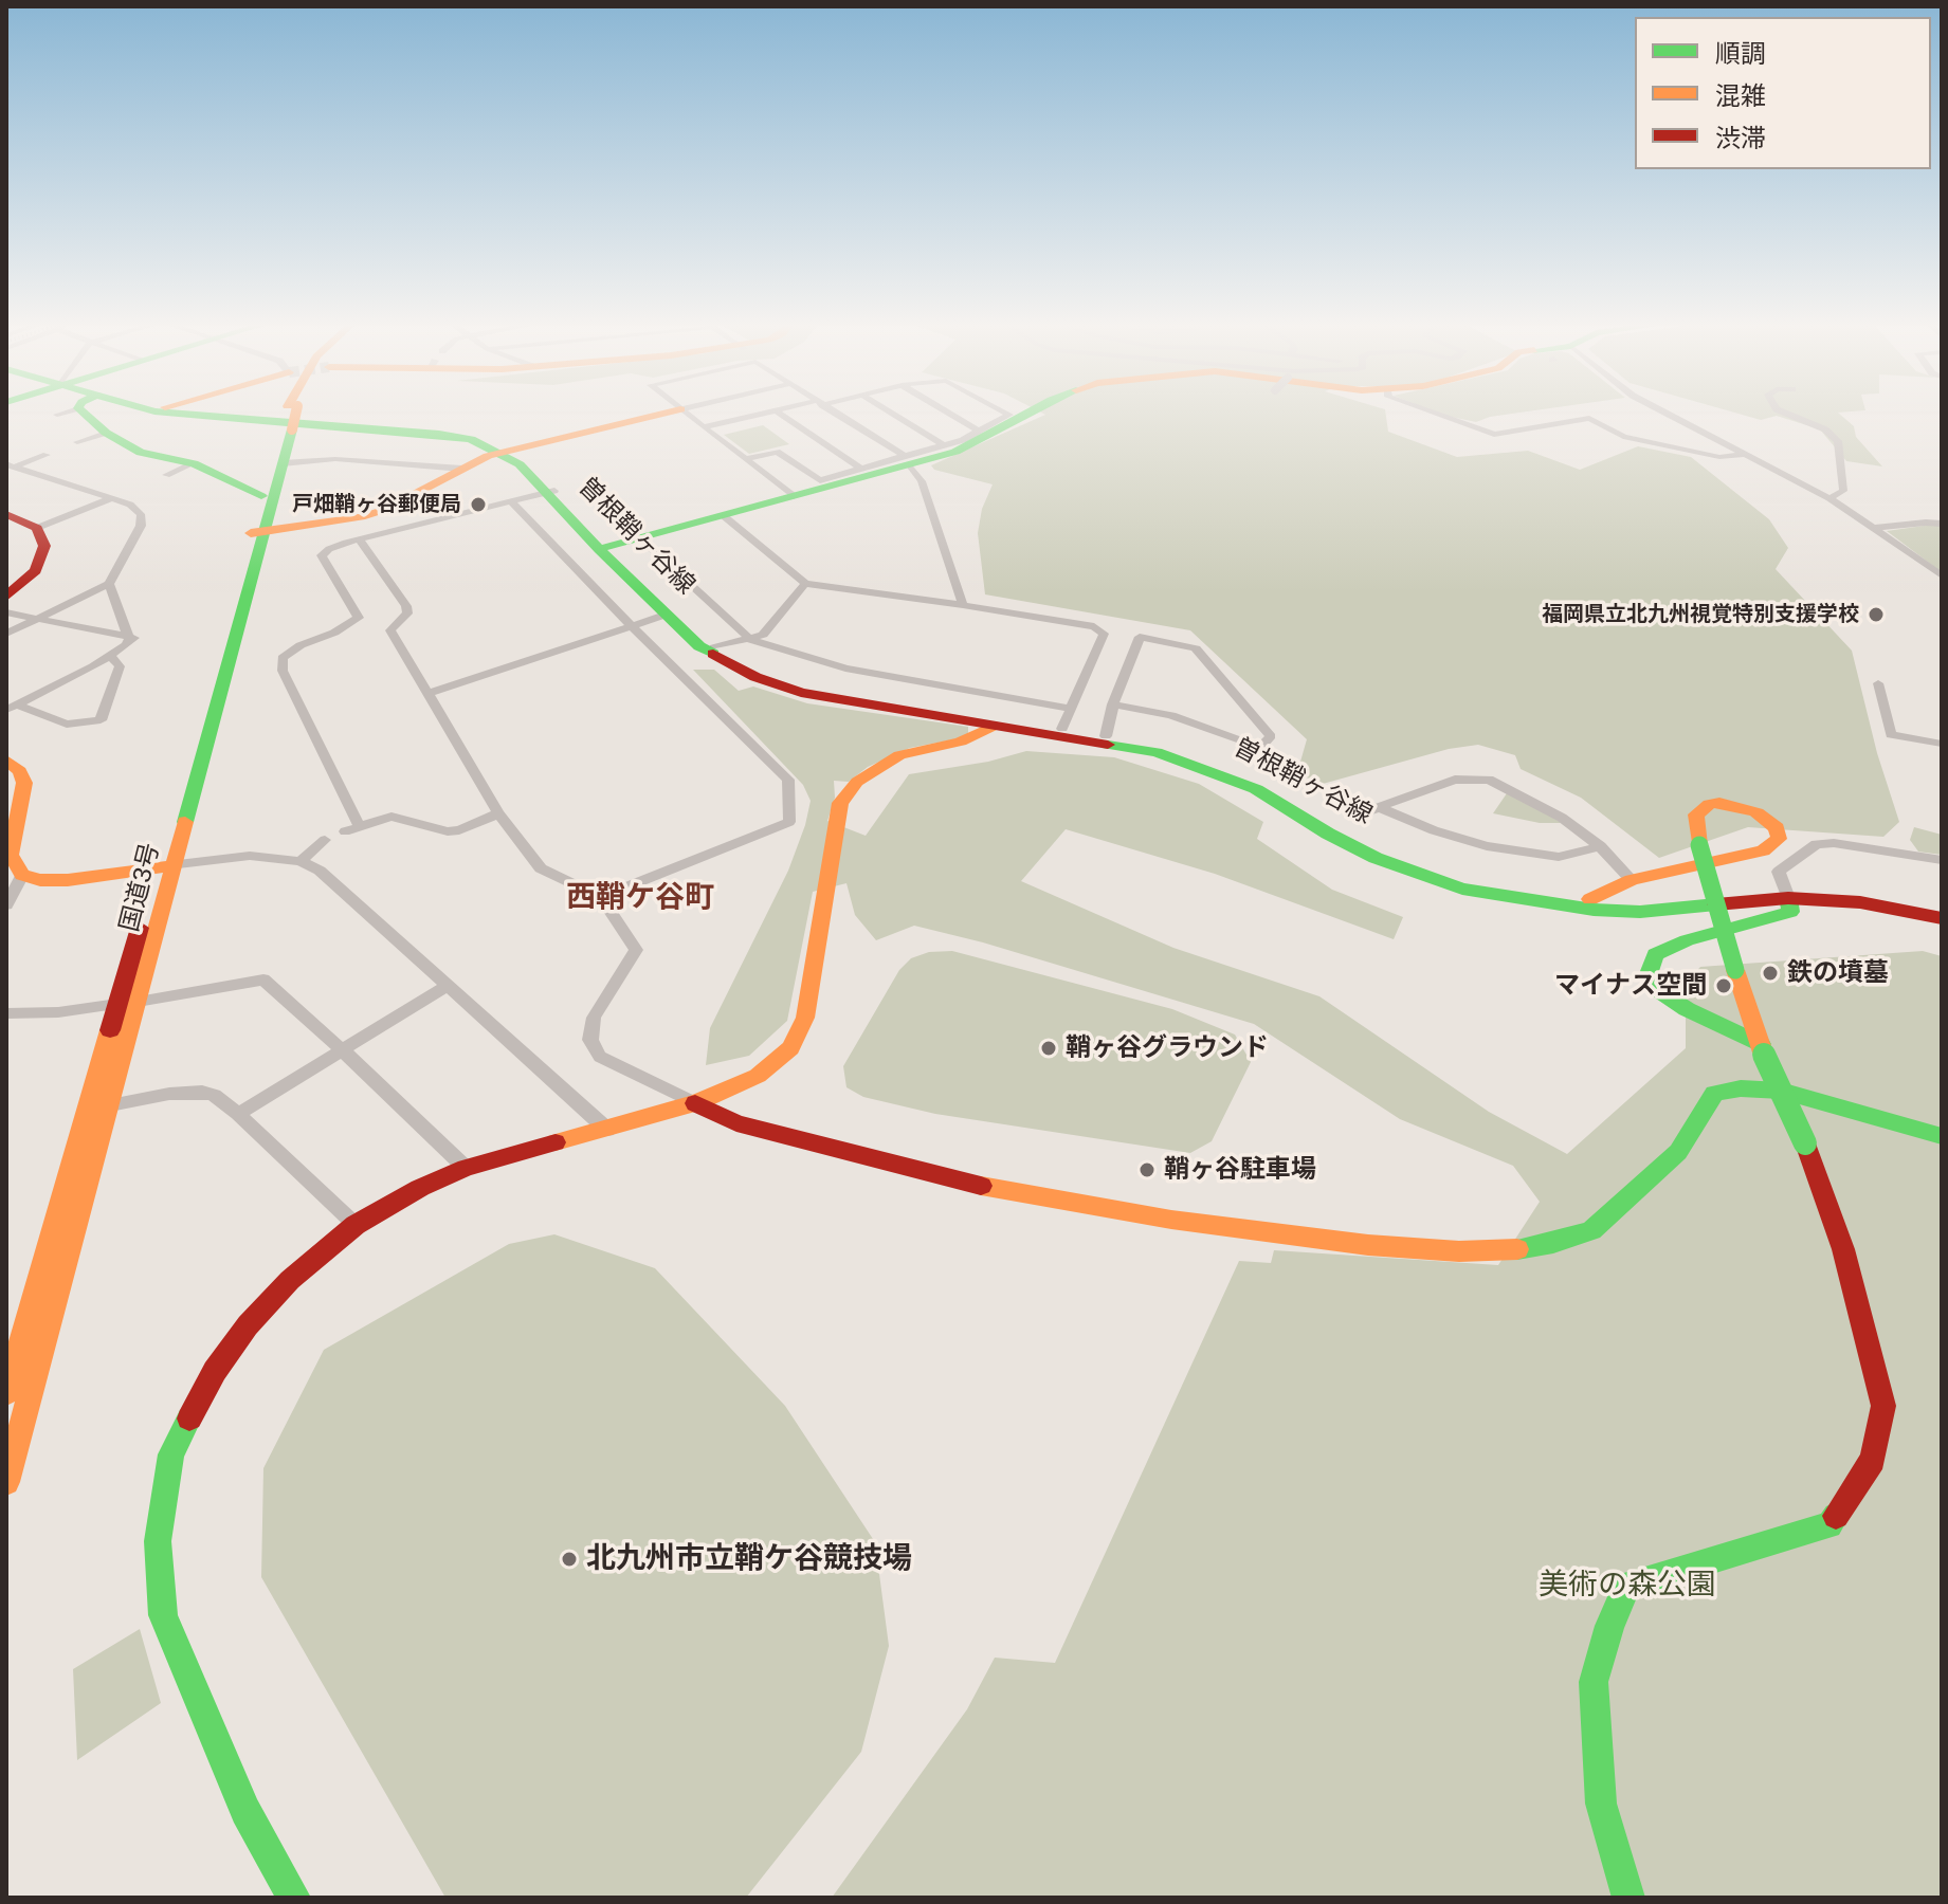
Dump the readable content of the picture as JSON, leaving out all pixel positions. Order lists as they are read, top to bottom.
{
  "streets": {
    "main road": ["曽根鞘ヶ谷線", "国道3号"]
  },
  "crossings": [
    ["曽根鞘ヶ谷線", "国道3号"]
  ],
  "districts": ["西鞘ケ谷町"],
  "parks": ["美術の森公園"],
  "places": [
    "戸畑鞘ヶ谷郵便局",
    "福岡県立北九州視覚特別支援学校",
    "鉄の墳墓",
    "マイナス空間",
    "鞘ヶ谷グラウンド",
    "鞘ヶ谷駐車場",
    "北九州市立鞘ケ谷競技場"
  ],
  "legend": ["順調", "混雑", "渋滞"]
}
